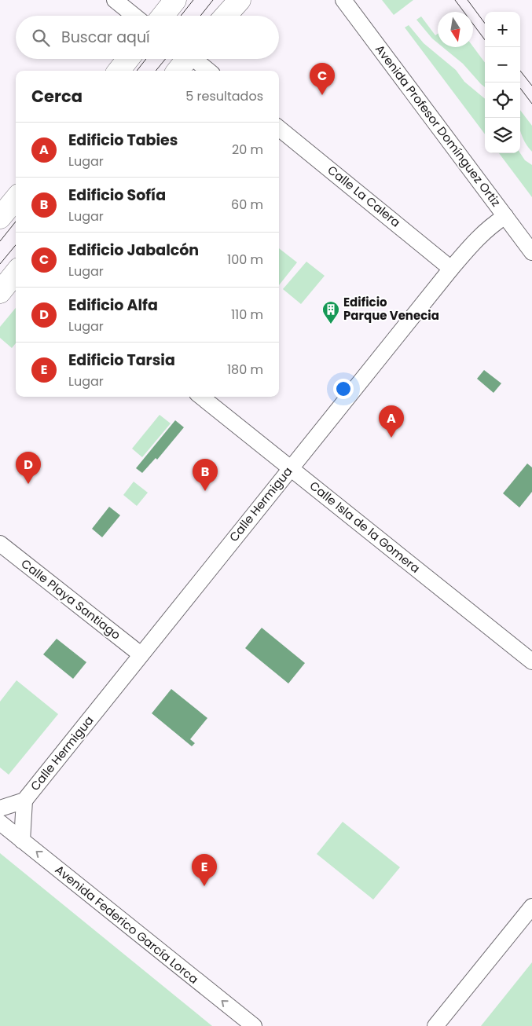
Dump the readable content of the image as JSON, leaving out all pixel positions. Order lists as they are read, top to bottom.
{
  "streets": {
    "street": [
      "Avenida Profesor Domínguez Ortiz",
      "Calle La Calera",
      "Calle Hermigua",
      "Calle Isla de la Gomera",
      "Calle Playa Santiago",
      "Avenida Federico García Lorca"
    ]
  },
  "crossings": [
    ["Avenida Profesor Domínguez Ortiz", "Calle Hermigua"],
    ["Calle La Calera", "Calle Hermigua"],
    ["Calle Hermigua", "Calle Isla de la Gomera"],
    ["Calle Hermigua", "Calle Playa Santiago"],
    ["Calle Hermigua", "Avenida Federico García Lorca"]
  ],
  "one_way": ["Avenida Federico García Lorca"],
  "places": {
    "building": ["Edificio Parque Venecia"]
  },
  "north": "bottom",
  "page": {
    "map_buttons": ["+", "−"],
    "search": "Buscar aquí",
    "pins": [
      "C",
      "A",
      "D",
      "B",
      "E"
    ],
    "heading": ["Cerca", "5 resultados"],
    "list": [
      {
        "mark": "A",
        "name": "Edificio Tabies",
        "note": "Lugar",
        "value": "20 m"
      },
      {
        "mark": "B",
        "name": "Edificio Sofía",
        "note": "Lugar",
        "value": "60 m"
      },
      {
        "mark": "C",
        "name": "Edificio Jabalcón",
        "note": "Lugar",
        "value": "100 m"
      },
      {
        "mark": "D",
        "name": "Edificio Alfa",
        "note": "Lugar",
        "value": "110 m"
      },
      {
        "mark": "E",
        "name": "Edificio Tarsia",
        "note": "Lugar",
        "value": "180 m"
      }
    ]
  }
}
